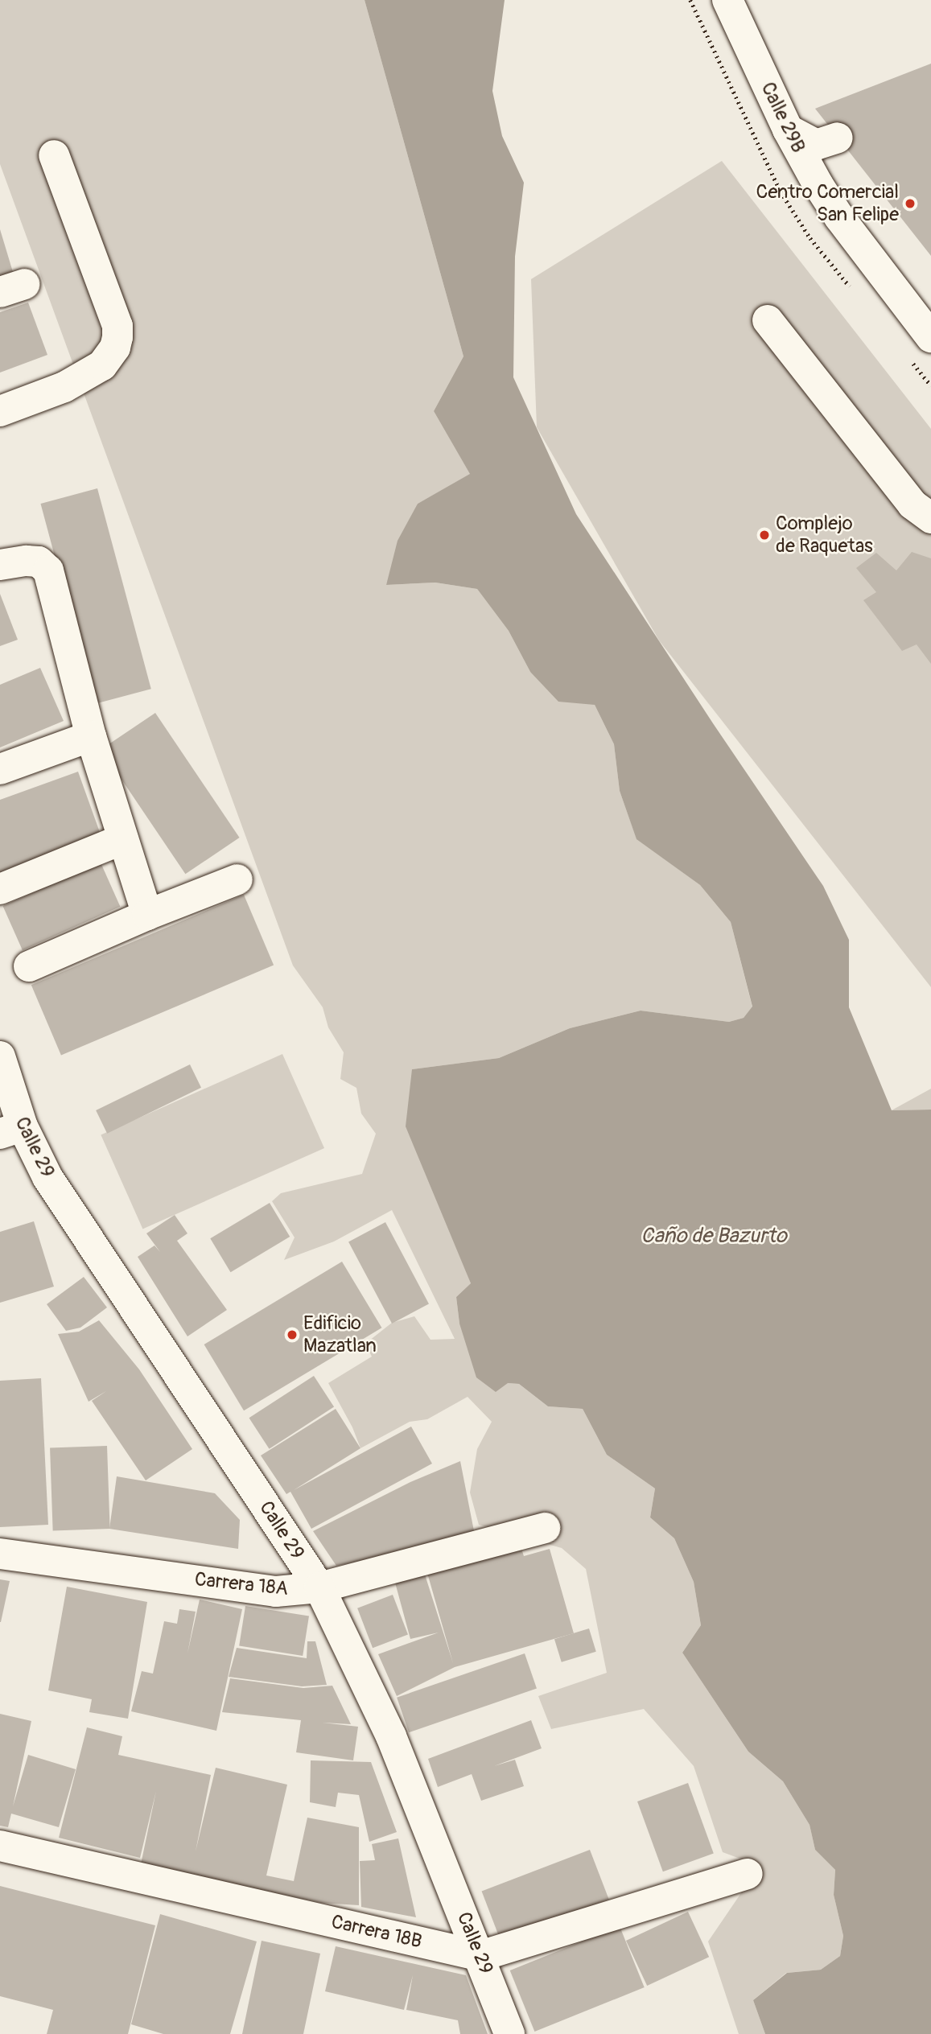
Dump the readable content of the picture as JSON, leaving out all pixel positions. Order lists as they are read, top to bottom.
{
  "streets": {
    "main road": [
      "Calle 29B",
      "Calle 29",
      "Carrera 18A",
      "Carrera 18B"
    ]
  },
  "crossings": [
    ["Calle 29", "Carrera 18A"],
    ["Calle 29", "Carrera 18B"]
  ],
  "water": ["Caño de Bazurto"],
  "places": ["Centro Comercial San Felipe", "Complejo de Raquetas", "Edificio Mazatlan"]
}
